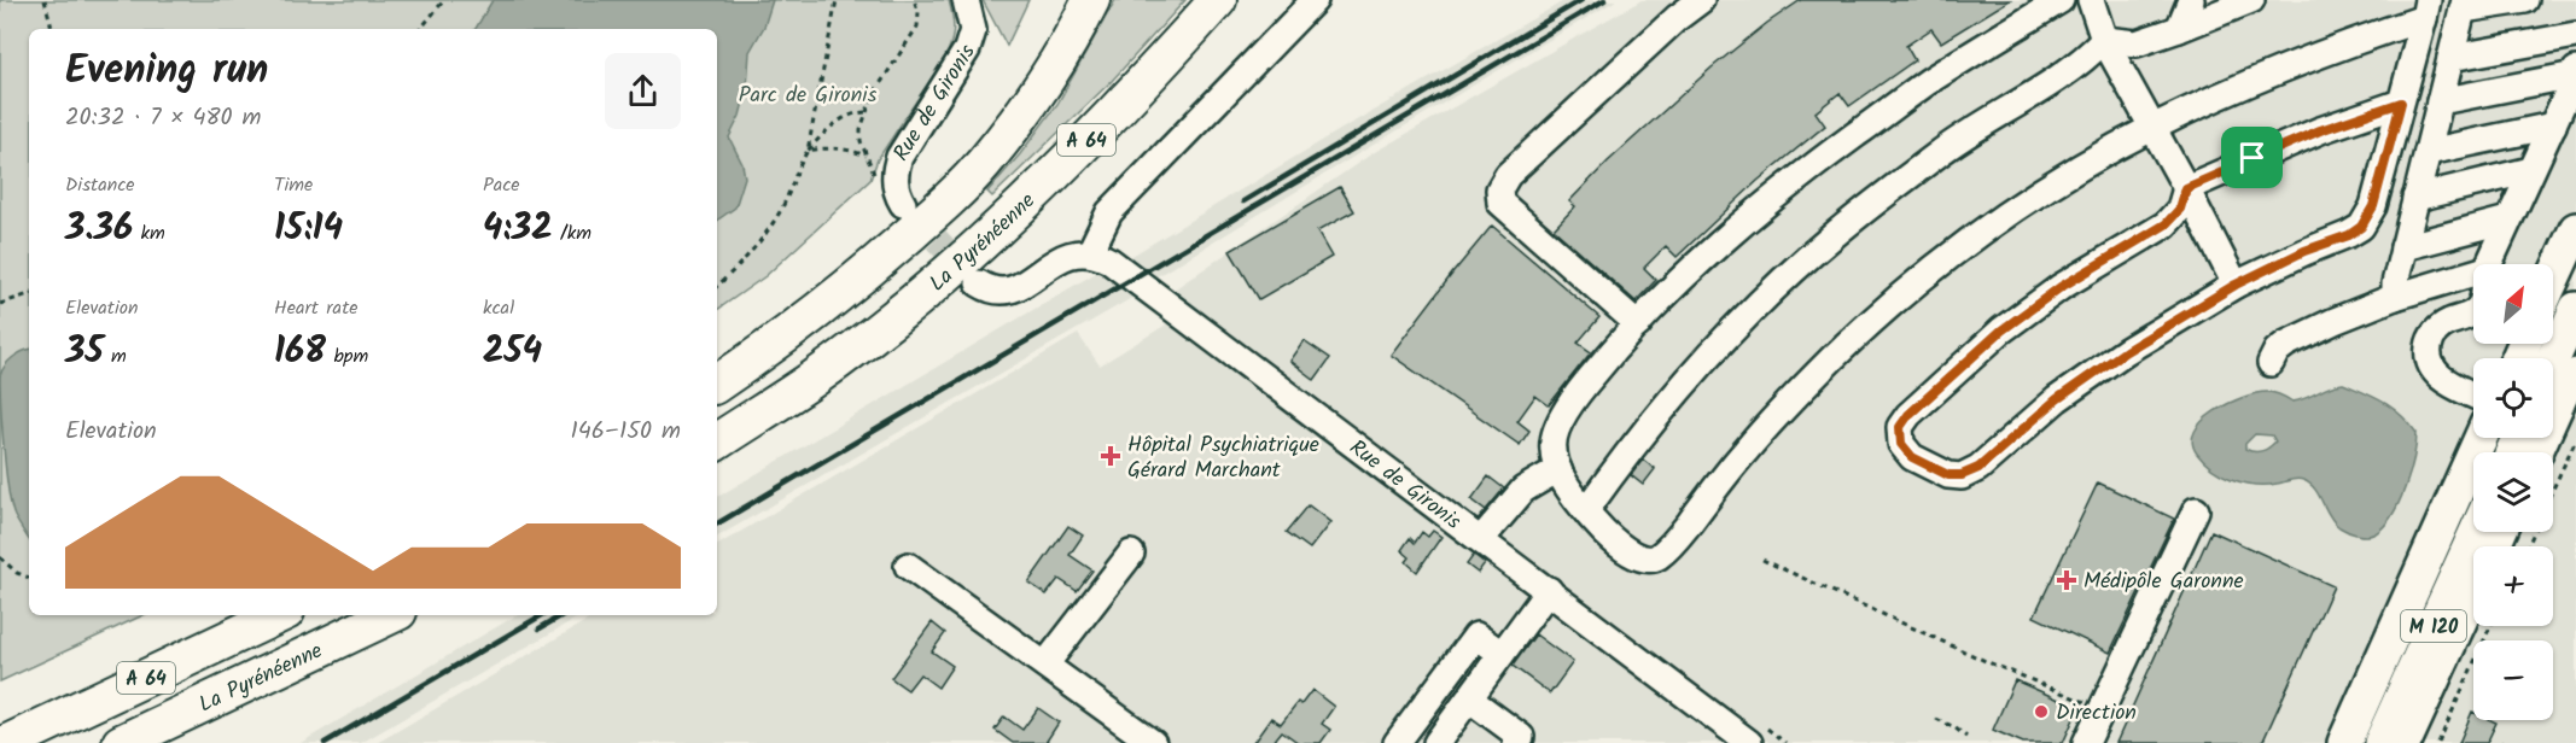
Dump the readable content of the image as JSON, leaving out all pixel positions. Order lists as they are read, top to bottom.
{
  "streets": {
    "highway": ["A 64", "La Pyrénéenne"],
    "main road": ["M 120"],
    "street": ["Rue de Gironis"]
  },
  "parks": ["Parc de Gironis"],
  "places": {
    "health": ["Hôpital Psychiatrique Gérard Marchant", "Médipôle Garonne"],
    "other": ["Direction"]
  },
  "north": "top right",
  "page": {
    "heading": ["Evening run", "20:32 · 7 × 480 m"],
    "stats": [
      ["Distance", "3.36 km"],
      ["Time", "15:14"],
      ["Pace", "4:32 /km"],
      ["Elevation", "35 m"],
      ["Heart rate", "168 bpm"],
      ["kcal", "254"]
    ],
    "map_buttons": ["+", "−"],
    "chart": ["Elevation", "146–150 m"]
  }
}
